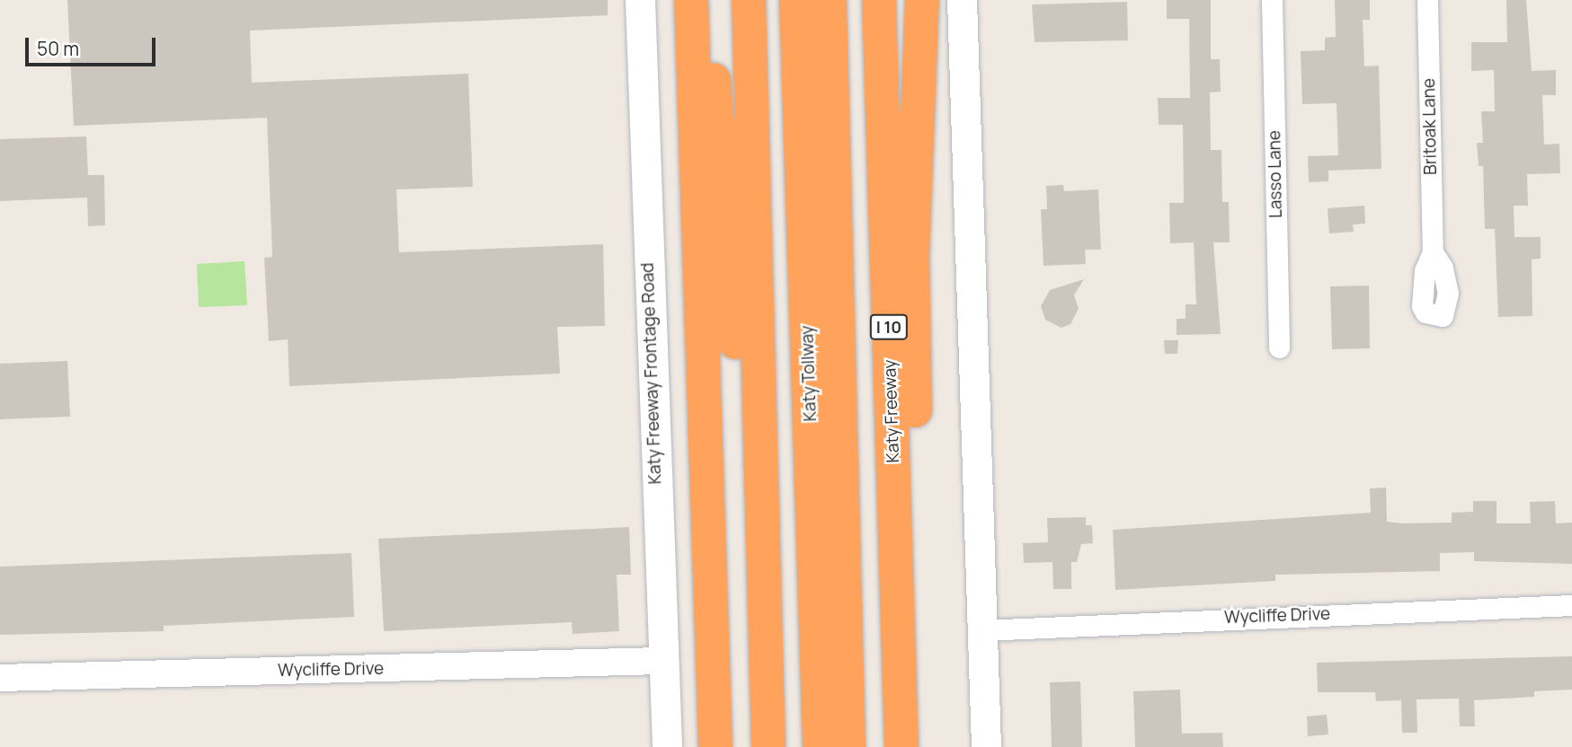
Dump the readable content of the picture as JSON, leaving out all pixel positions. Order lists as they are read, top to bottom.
{
  "streets": {
    "highway": ["I 10", "Katy Tollway", "Katy Freeway"],
    "main road": ["Katy Freeway Frontage Road"],
    "street": ["Britoak Lane", "Lasso Lane", "Wycliffe Drive"]
  },
  "crossings": [
    ["Katy Freeway Frontage Road", "Wycliffe Drive"]
  ],
  "scale_bar": "50 m"
}
